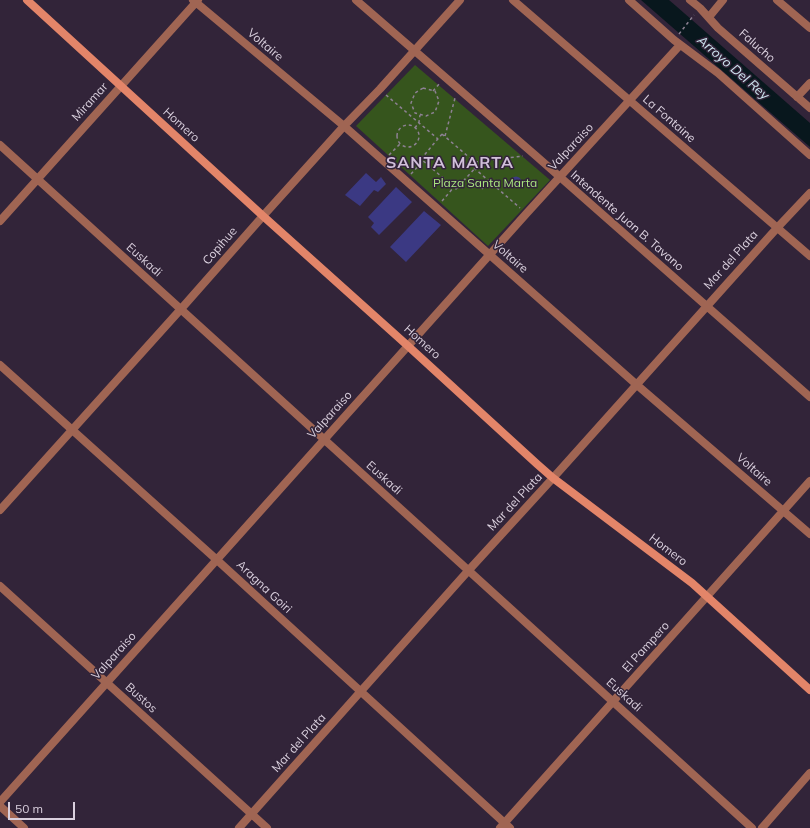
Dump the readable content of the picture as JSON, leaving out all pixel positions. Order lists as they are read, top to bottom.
{
  "streets": {
    "main road": ["Homero"],
    "street": [
      "Voltaire",
      "Falucho",
      "Miramar",
      "La Fontaine",
      "Valparaiso",
      "Intendente Juan B. Tavano",
      "Copihue",
      "Euskadi",
      "Mar del Plata",
      "Aragna Goiri",
      "El Pampero",
      "Bustos"
    ]
  },
  "crossings": [
    ["Voltaire", "Miramar"],
    ["Voltaire", "Valparaiso"],
    ["Voltaire", "Copihue"],
    ["Voltaire", "Mar del Plata"],
    ["Voltaire", "El Pampero"],
    ["Miramar", "Homero"],
    ["Miramar", "Euskadi"],
    ["La Fontaine", "Valparaiso"],
    ["La Fontaine", "Mar del Plata"],
    ["Homero", "Valparaiso"],
    ["Homero", "Copihue"],
    ["Homero", "Mar del Plata"],
    ["Homero", "El Pampero"],
    ["Valparaiso", "Intendente Juan B. Tavano"],
    ["Valparaiso", "Euskadi"],
    ["Valparaiso", "Aragna Goiri"],
    ["Valparaiso", "Bustos"],
    ["Intendente Juan B. Tavano", "Copihue"],
    ["Intendente Juan B. Tavano", "Mar del Plata"],
    ["Copihue", "Euskadi"],
    ["Copihue", "Aragna Goiri"],
    ["Euskadi", "Mar del Plata"],
    ["Euskadi", "El Pampero"],
    ["Mar del Plata", "Aragna Goiri"],
    ["Mar del Plata", "Bustos"],
    ["Aragna Goiri", "El Pampero"]
  ],
  "districts": ["SANTA MARTA"],
  "water": ["Arroyo Del Rey"],
  "parks": ["Plaza Santa Marta"],
  "scale_bar": "50 m"
}
